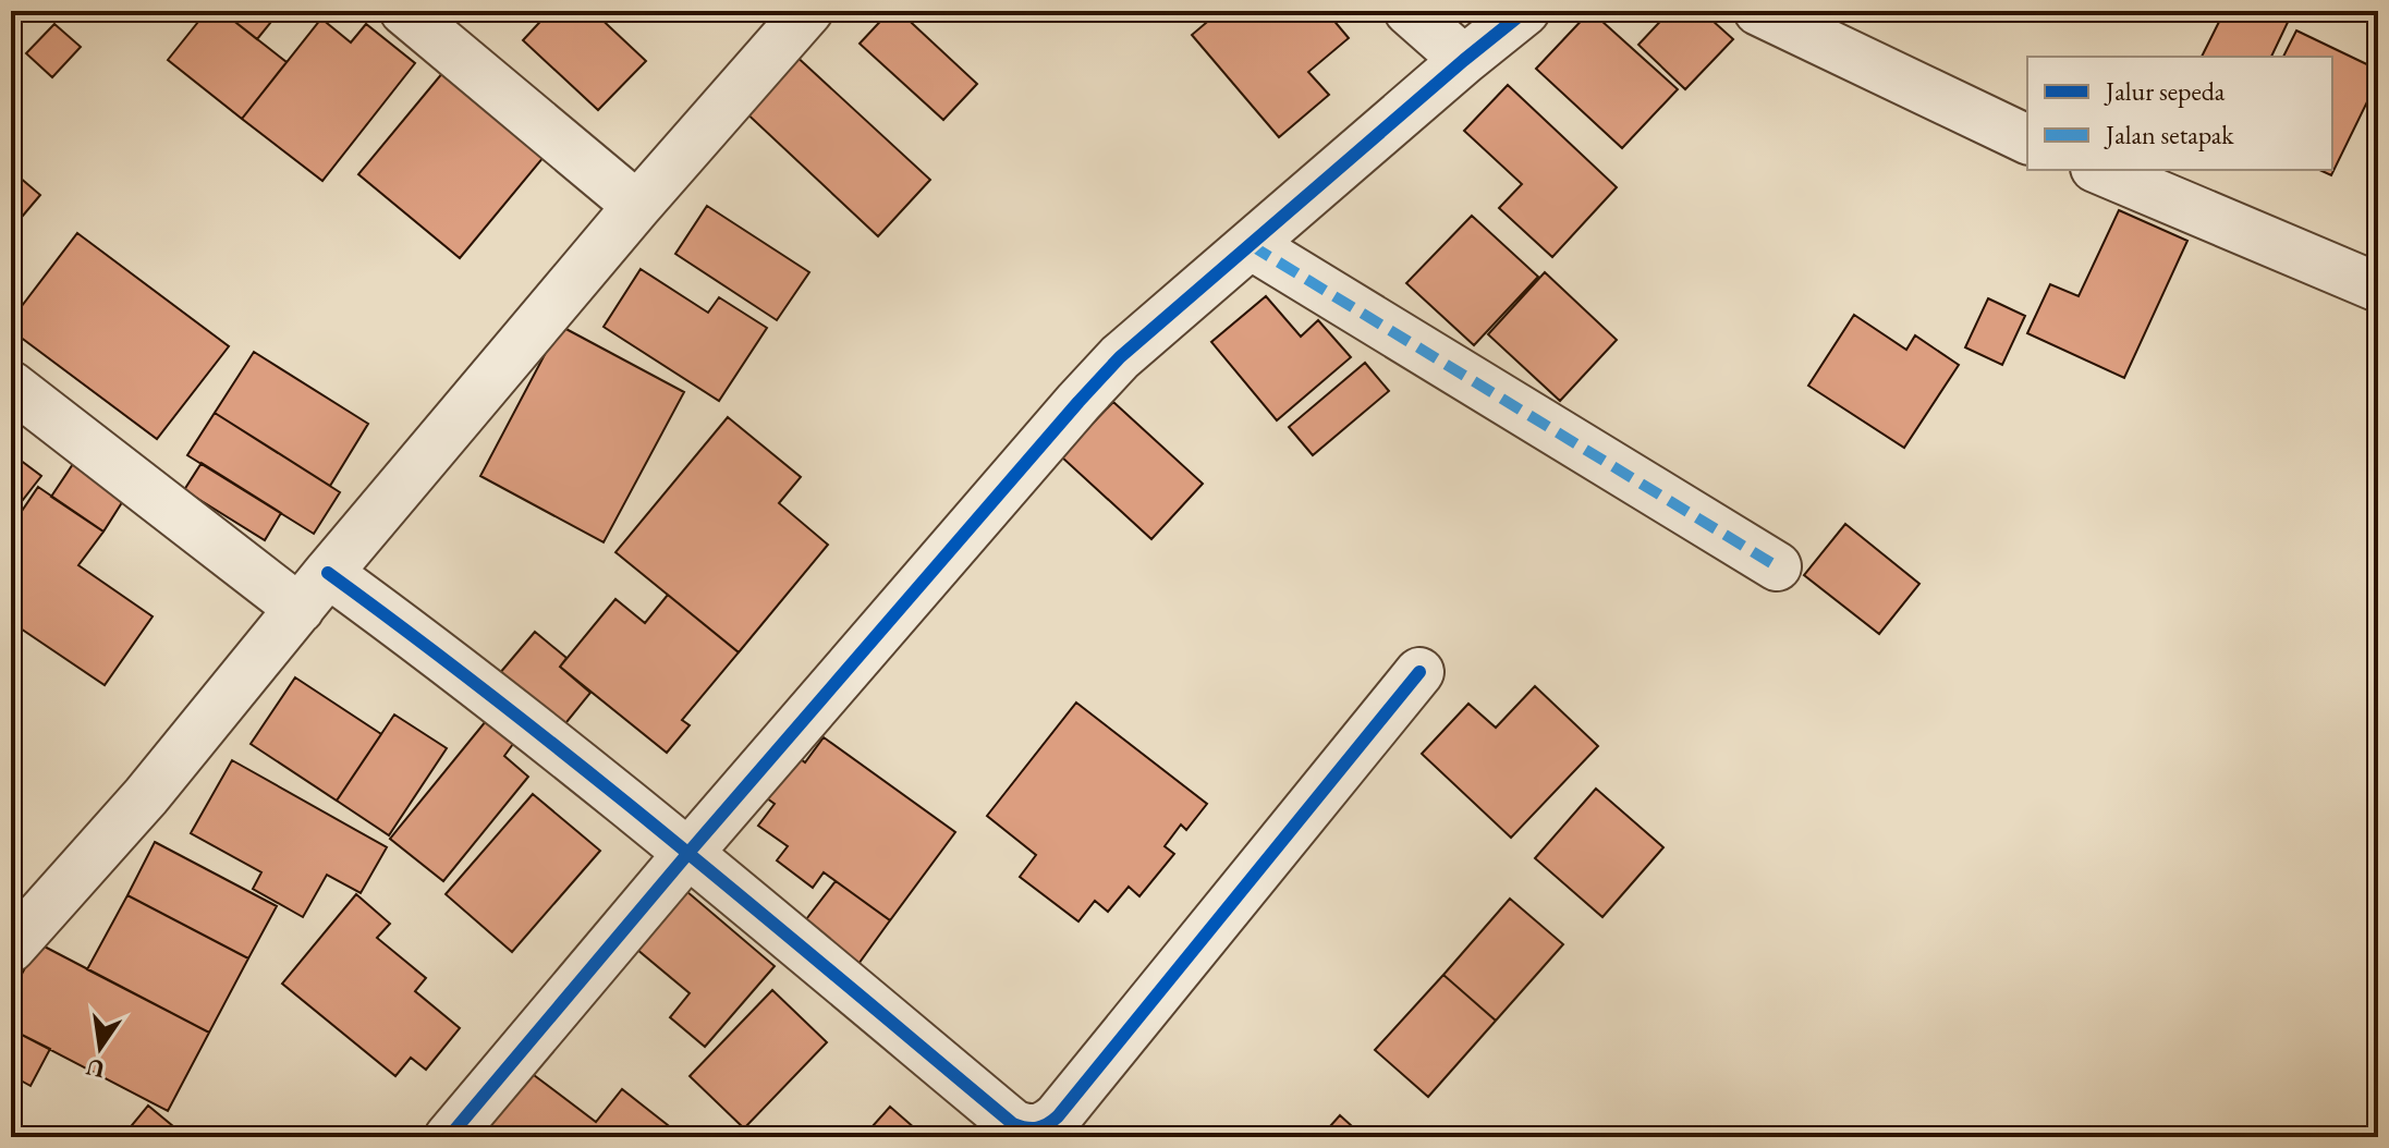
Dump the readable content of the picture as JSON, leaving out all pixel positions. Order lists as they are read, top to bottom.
{
  "legend": ["Jalur sepeda", "Jalan setapak"],
  "north": "bottom"
}
